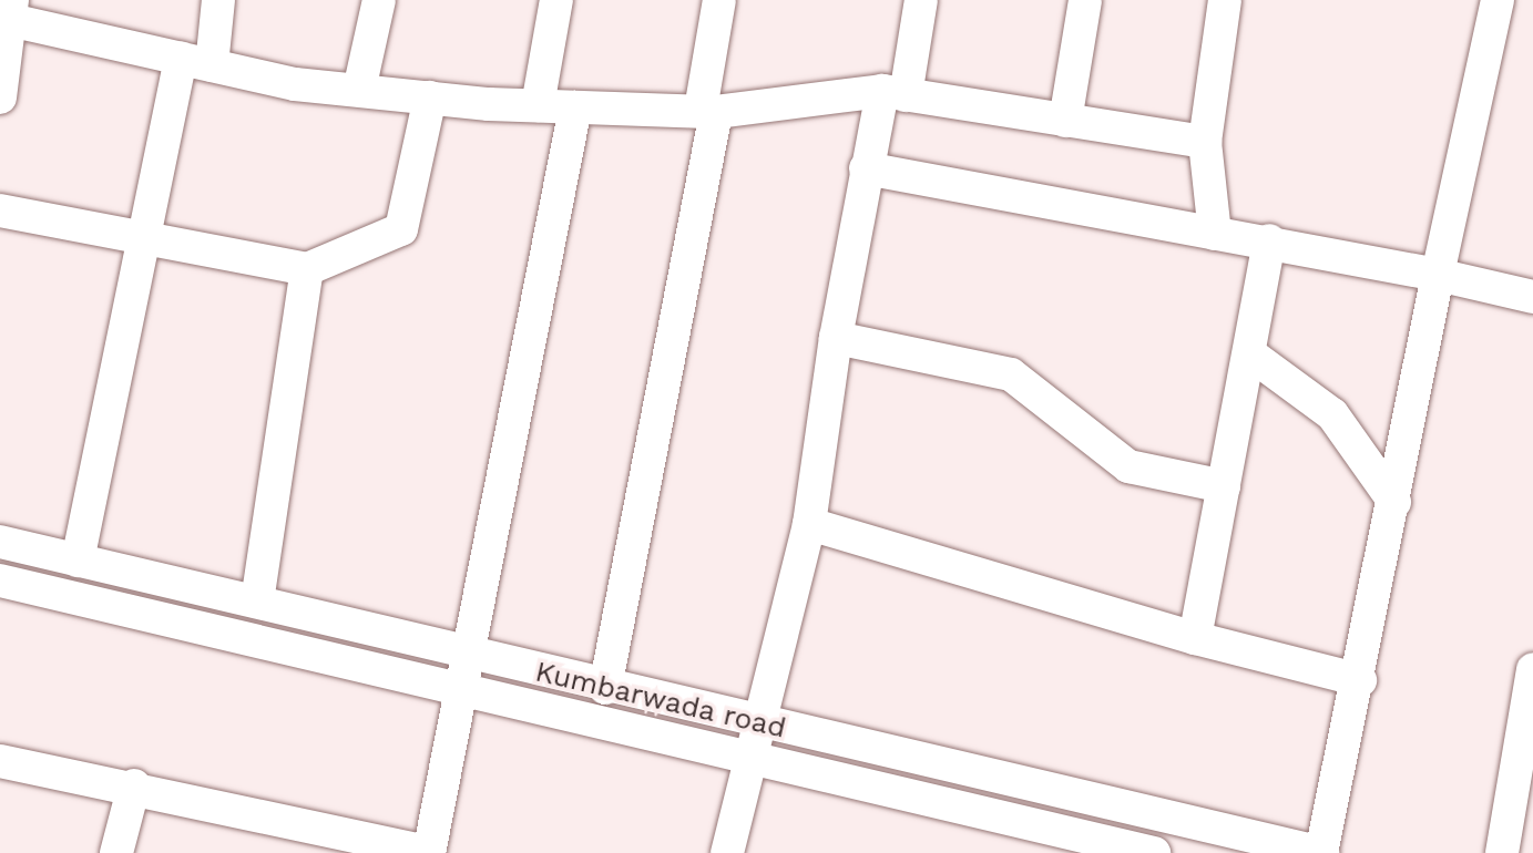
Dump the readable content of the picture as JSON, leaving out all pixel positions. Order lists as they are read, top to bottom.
{
  "streets": {
    "street": ["Kumbarwada road"]
  }
}
